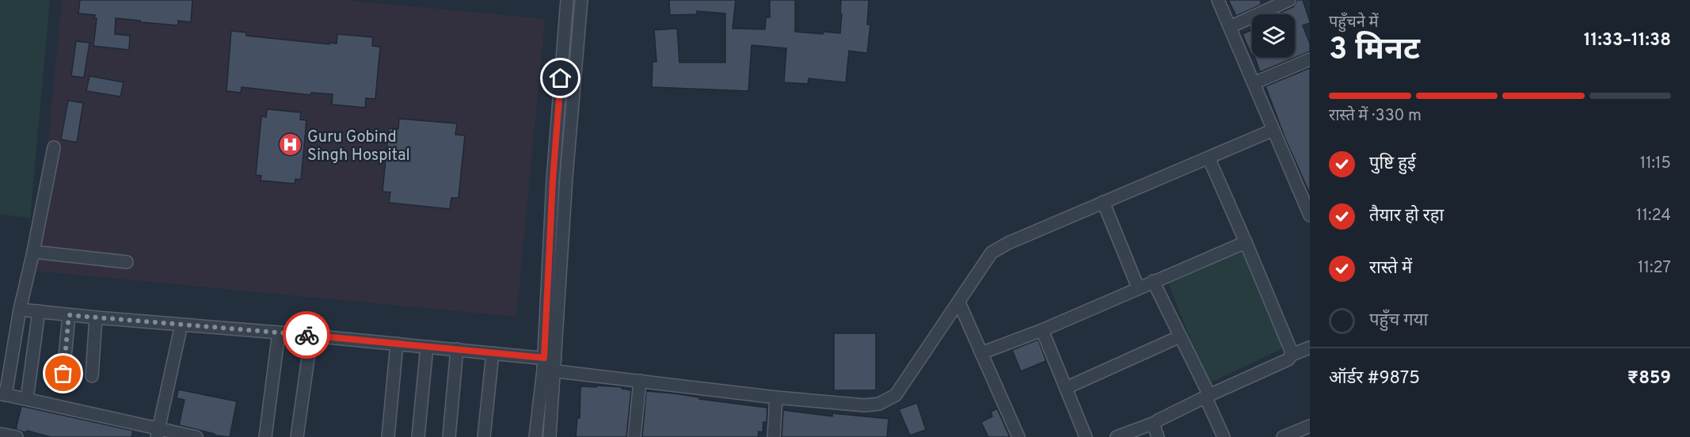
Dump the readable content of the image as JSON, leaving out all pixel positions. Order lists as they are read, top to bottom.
{
  "places": {
    "hospital": ["Guru Gobind Singh Hospital"]
  },
  "page": {
    "heading": ["3 मिनट", "पहुँचने में", "11:33–11:38"],
    "panel": ["ऑर्डर #9875", "₹859"],
    "bar": "रास्ते में · 330 m",
    "list": [
      ["पुष्टि हुई", "11:15"],
      ["तैयार हो रहा", "11:24"],
      ["रास्ते में", "11:27"],
      "पहुँच गया"
    ]
  }
}
